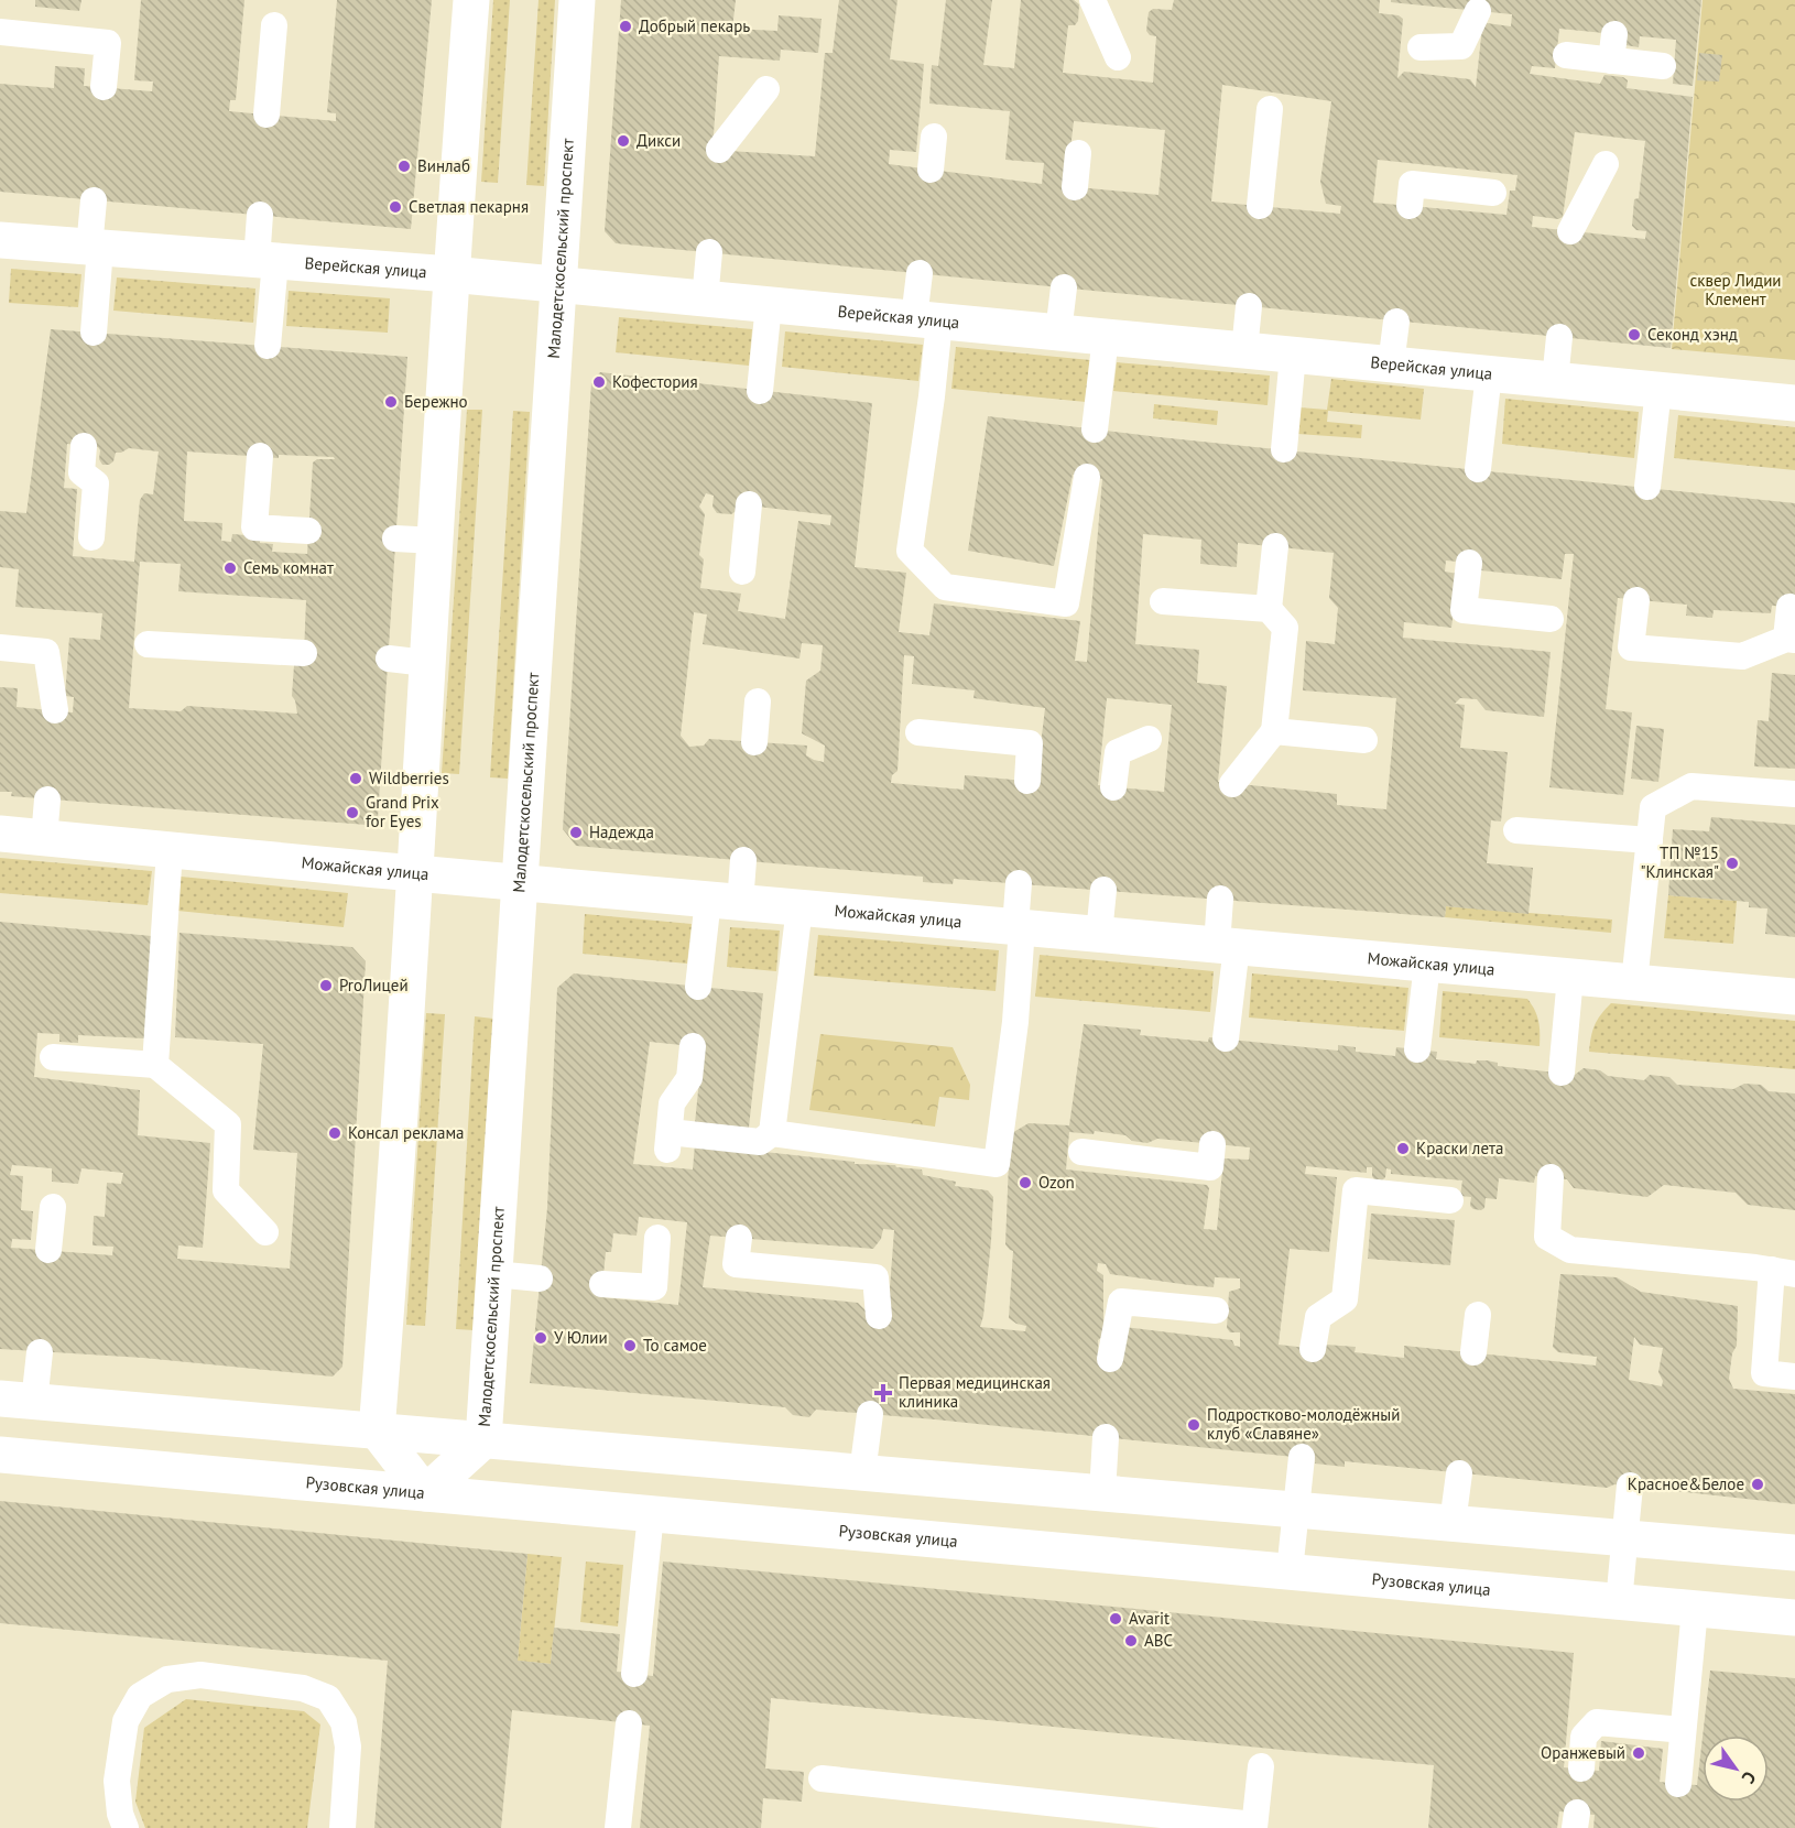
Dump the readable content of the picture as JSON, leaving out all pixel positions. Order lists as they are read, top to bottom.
{
  "streets": {
    "street": [
      "Малодетскосельский проспект",
      "Верейская улица",
      "Можайская улица",
      "Рузовская улица"
    ]
  },
  "crossings": [
    ["Малодетскосельский проспект", "Верейская улица"],
    ["Малодетскосельский проспект", "Можайская улица"],
    ["Малодетскосельский проспект", "Рузовская улица"]
  ],
  "parks": ["сквер Лидии Клемент"],
  "places": {
    "other": [
      "Добрый пекарь",
      "Дикси",
      "Винлаб",
      "Светлая пекарня",
      "Секонд хэнд",
      "Кофестория",
      "Бережно",
      "Семь комнат",
      "Wildberries",
      "Grand Prix for Eyes",
      "Надежда",
      "ТП №15 \"Клинская\"",
      "ProЛицей",
      "Консал реклама",
      "Краски лета",
      "Ozon",
      "У Юлии",
      "То самое",
      "Подростково-молодёжный клуб «Славяне»",
      "Красное&Белое",
      "Avarit",
      "АВС",
      "Оранжевый"
    ],
    "health": ["Первая медицинская клиника"]
  },
  "north": "bottom right"
}
